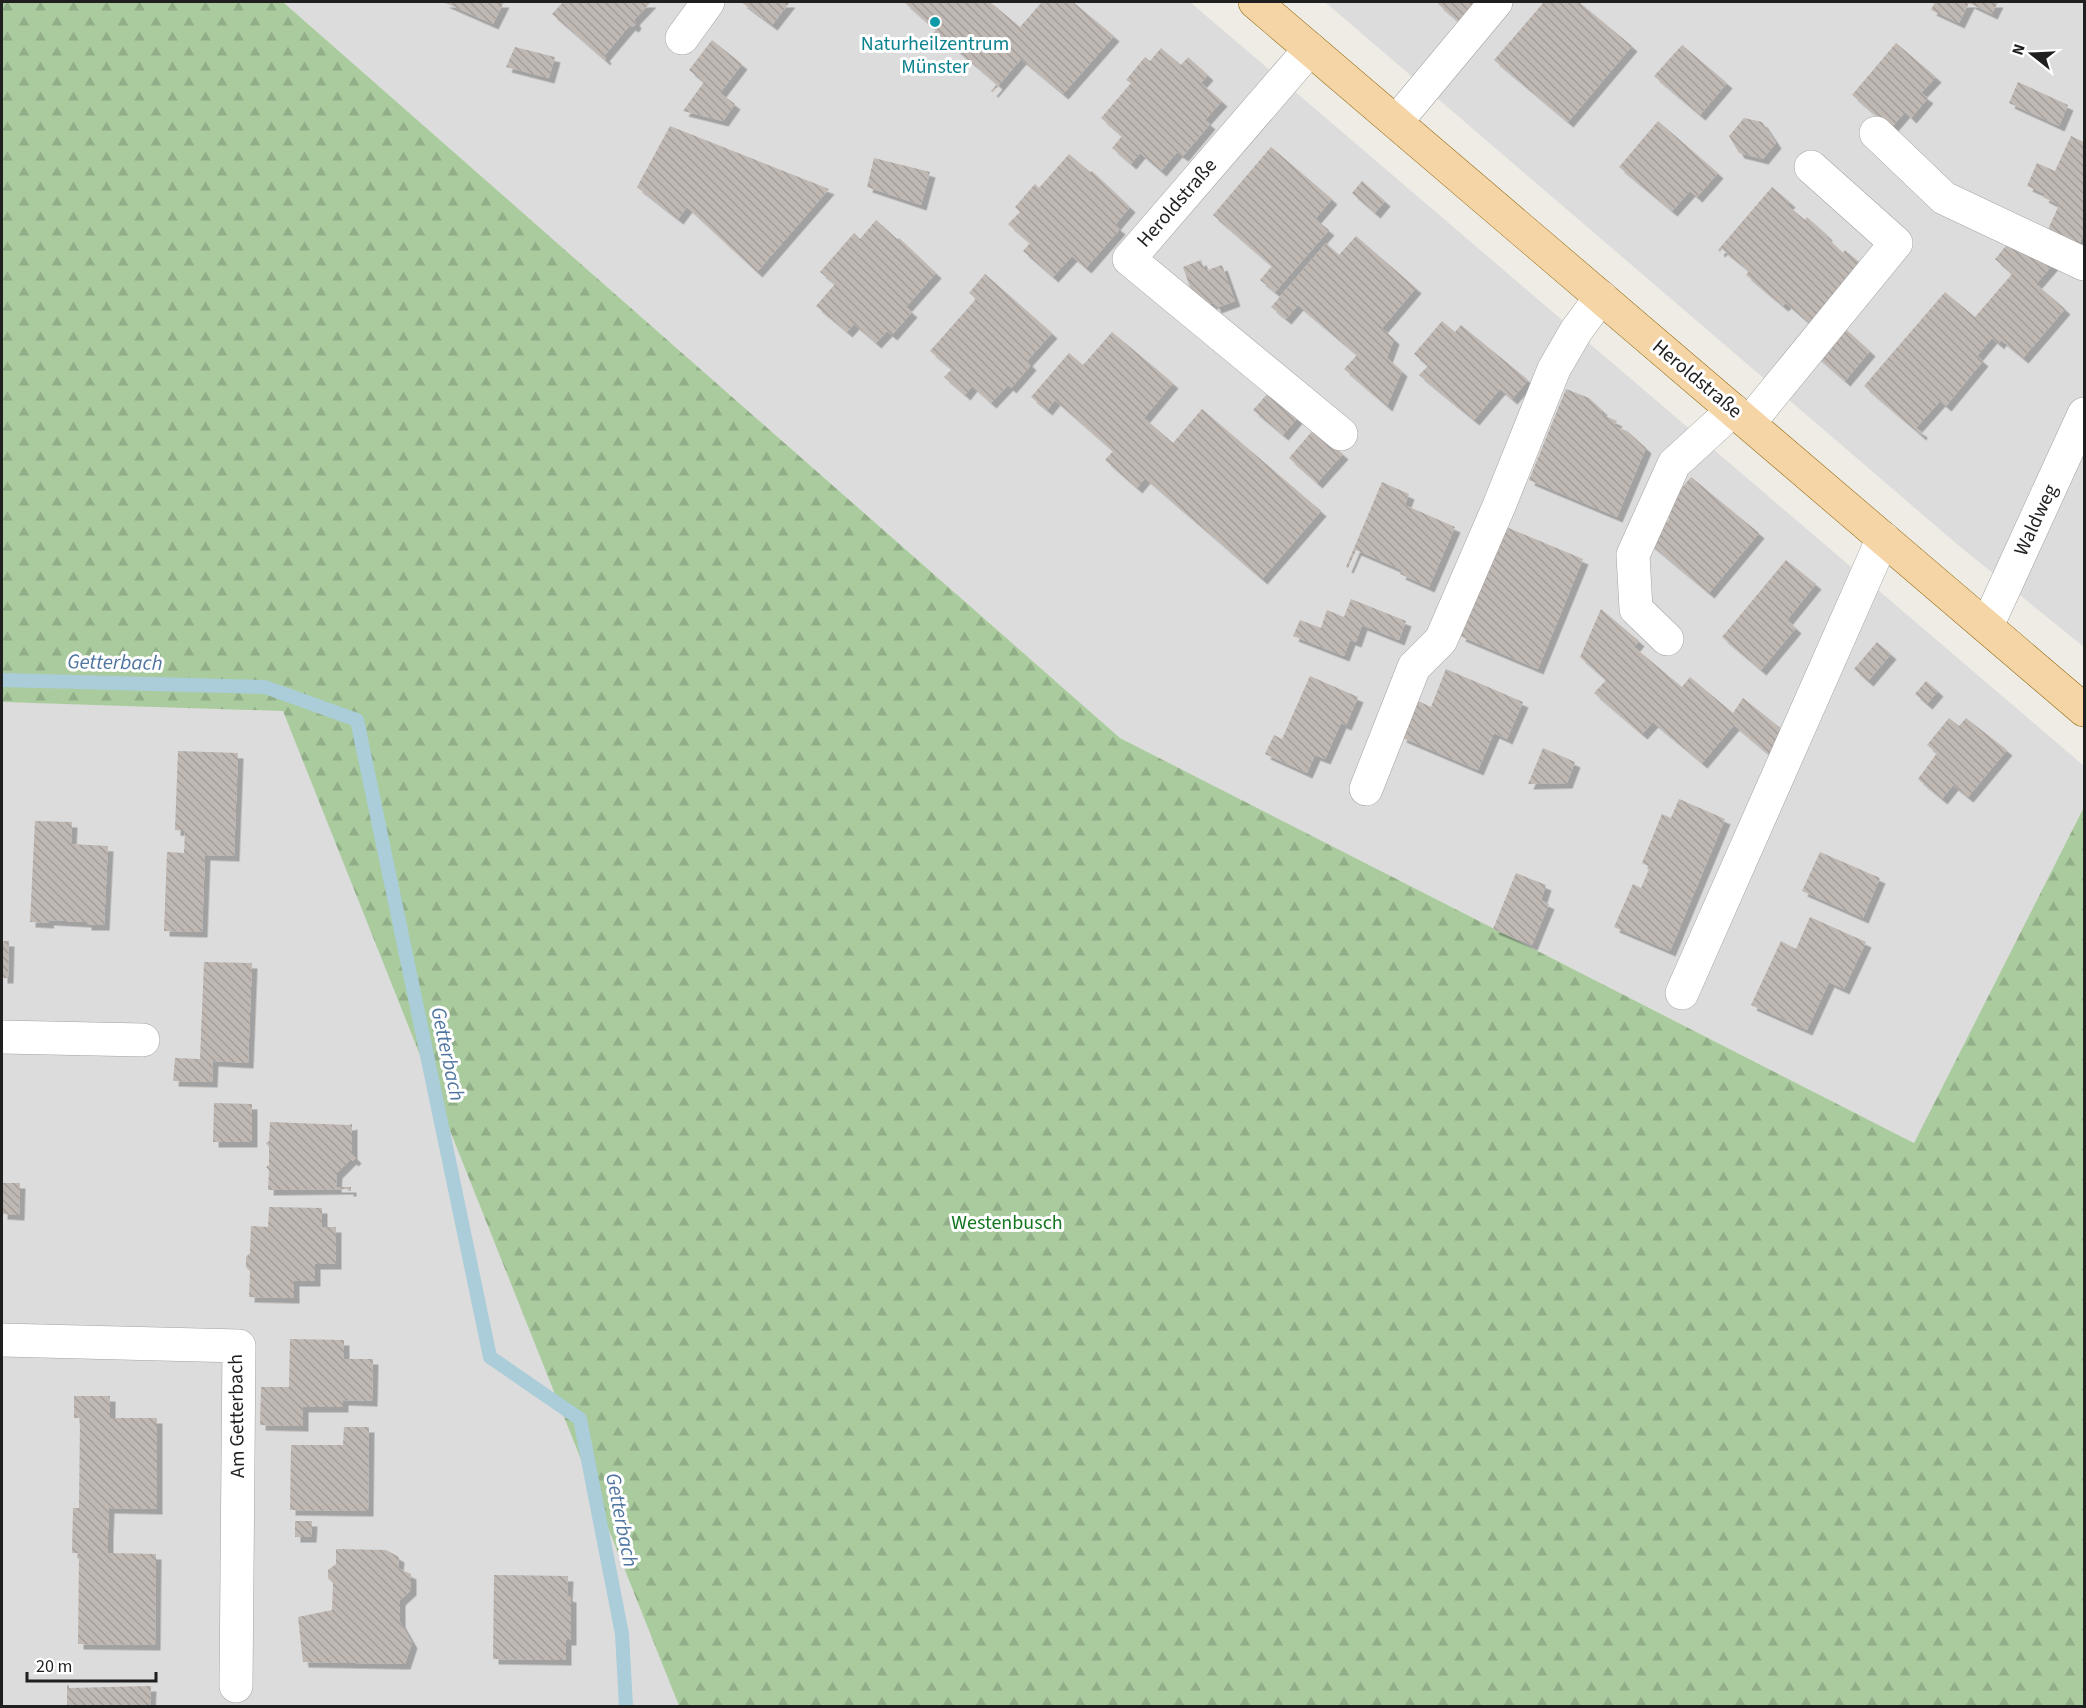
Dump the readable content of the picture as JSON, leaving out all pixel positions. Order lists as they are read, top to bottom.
{
  "streets": {
    "main road": ["Heroldstraße"],
    "street": ["Waldweg", "Am Getterbach"]
  },
  "crossings": [
    ["Heroldstraße", "Waldweg"]
  ],
  "water": ["Getterbach"],
  "parks": ["Westenbusch"],
  "places": ["Naturheilzentrum Münster"],
  "scale_bar": "20 m",
  "north": "left"
}
